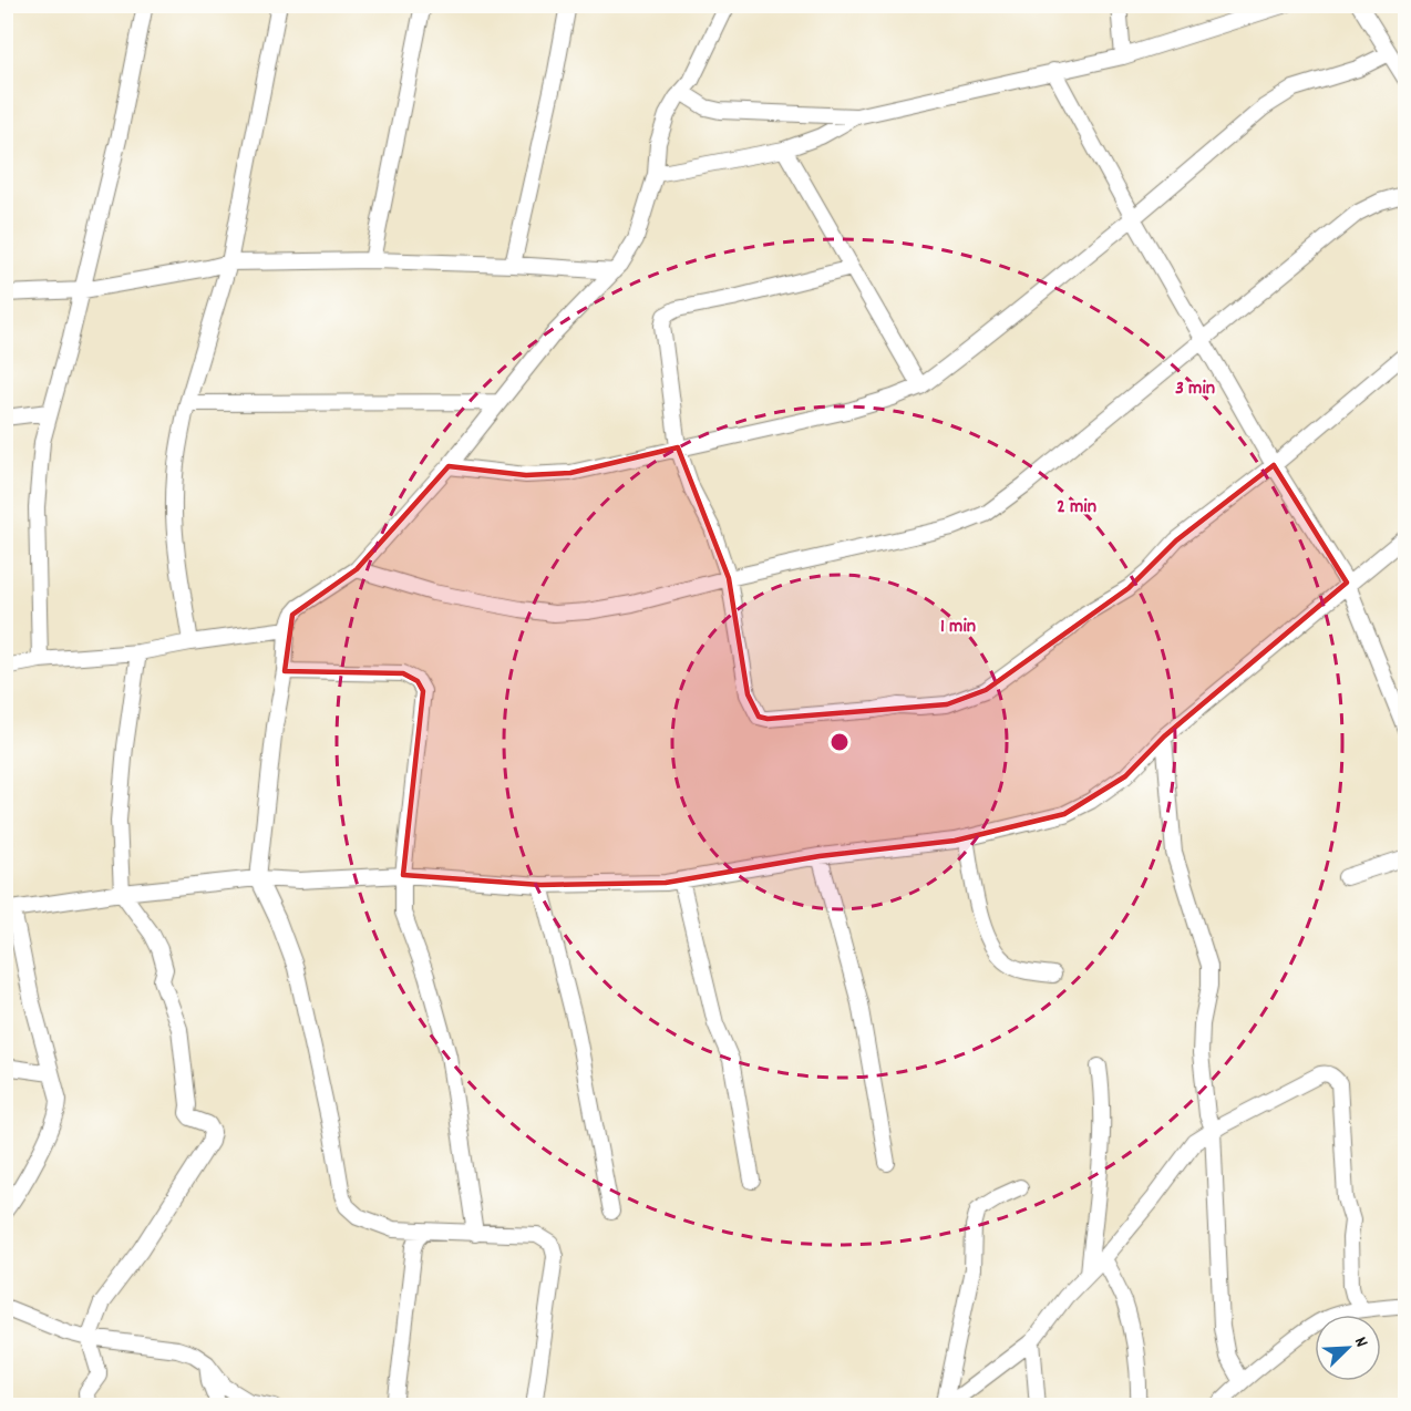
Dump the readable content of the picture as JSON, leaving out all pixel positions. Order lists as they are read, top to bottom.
{
  "north": "top right",
  "rings": ["3 min", "2 min", "1 min"]
}
